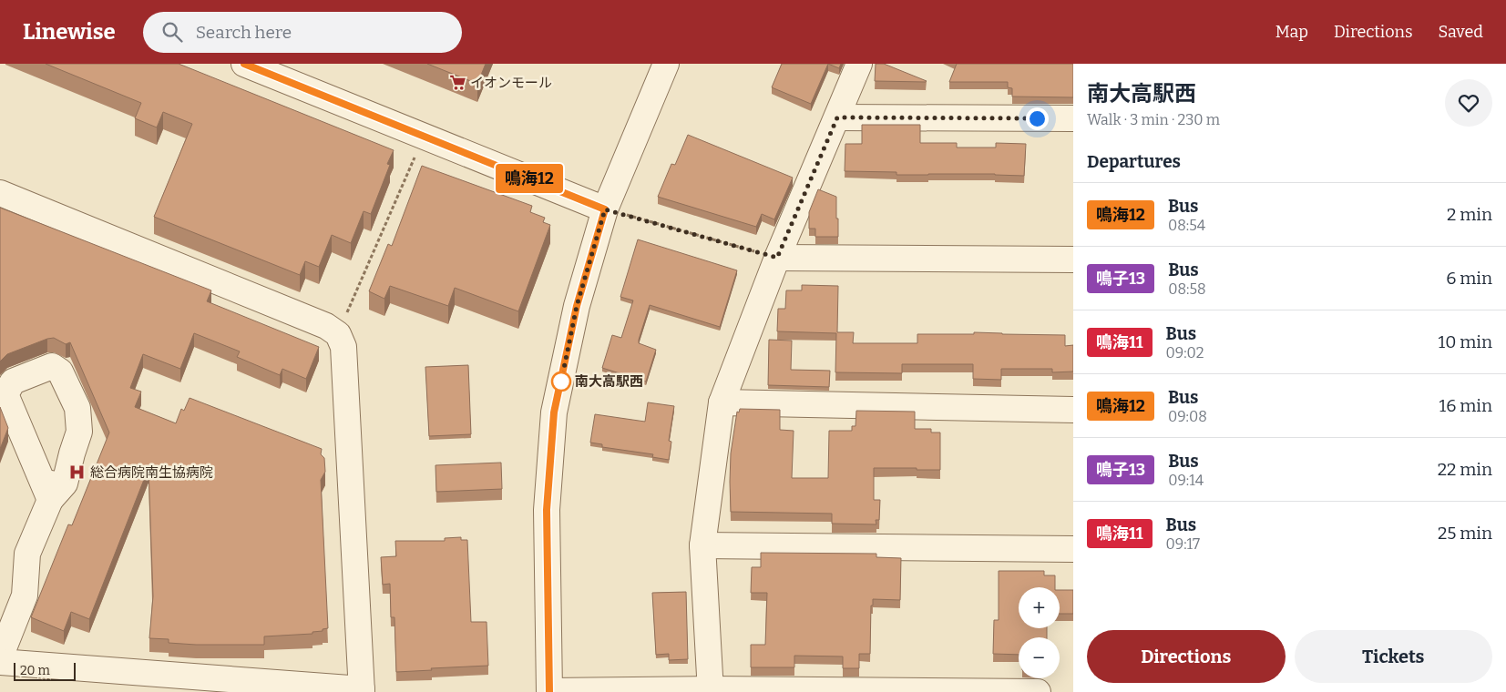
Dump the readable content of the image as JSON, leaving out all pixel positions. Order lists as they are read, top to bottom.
{
  "places": {
    "supermarket": ["イオンモール"],
    "other": ["南大高駅西"],
    "hospital": ["総合病院南生協病院"]
  },
  "lines": ["bus line 鳴海12"],
  "scale_bar": "20 m",
  "page": {
    "header": "Linewise",
    "search": "Search here",
    "nav": ["Map", "Directions", "Saved"],
    "on_map": "鳴海12",
    "heading": [
      ["南大高駅西", "Walk · 3 min · 230 m"],
      "Departures"
    ],
    "list": [
      {
        "mark": "鳴海12",
        "name": "Bus",
        "note": "08:54",
        "value": "2 min"
      },
      {
        "mark": "鳴子13",
        "name": "Bus",
        "note": "08:58",
        "value": "6 min"
      },
      {
        "mark": "鳴海11",
        "name": "Bus",
        "note": "09:02",
        "value": "10 min"
      },
      {
        "mark": "鳴海12",
        "name": "Bus",
        "note": "09:08",
        "value": "16 min"
      },
      {
        "mark": "鳴子13",
        "name": "Bus",
        "note": "09:14",
        "value": "22 min"
      },
      {
        "mark": "鳴海11",
        "name": "Bus",
        "note": "09:17",
        "value": "25 min"
      }
    ],
    "map_buttons": ["+", "−"],
    "buttons": ["Directions", "Tickets"],
    "scale": "20 m"
  }
}
